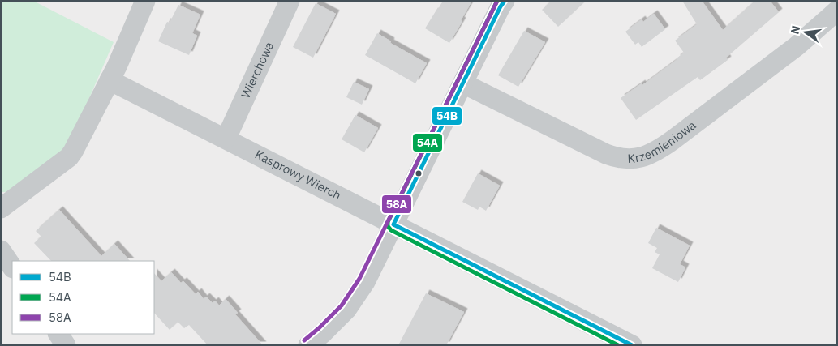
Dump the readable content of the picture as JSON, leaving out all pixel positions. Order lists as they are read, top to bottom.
{
  "streets": {
    "street": ["Wierchowa", "Krzemieniowa", "Kasprowy Wierch"]
  },
  "crossings": [
    ["Wierchowa", "Kasprowy Wierch"]
  ],
  "lines": ["transit line 54B", "transit line 54A", "transit line 58A"],
  "legend": ["54B", "54A", "58A"],
  "north": "left"
}
